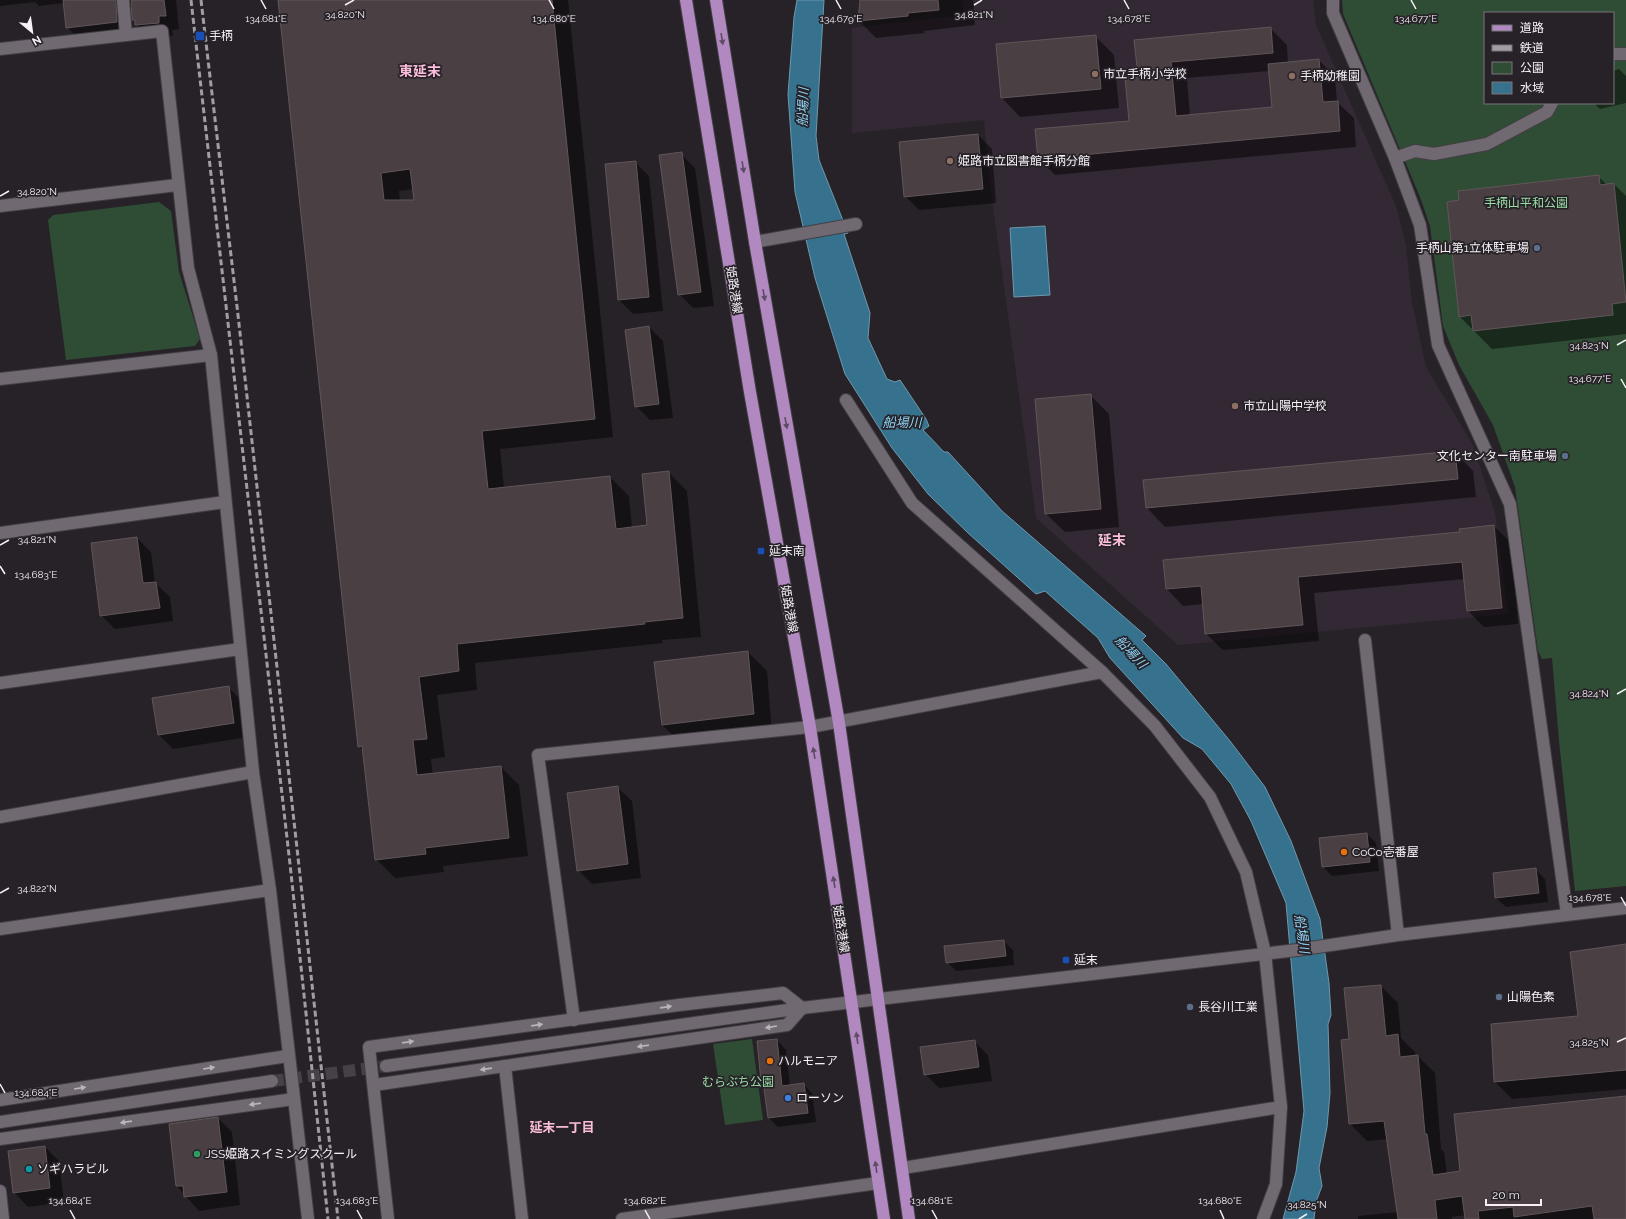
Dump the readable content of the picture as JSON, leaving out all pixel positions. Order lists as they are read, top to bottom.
{
  "streets": {
    "main road": ["姫路港線"]
  },
  "districts": ["東延末", "延末", "延末一丁目"],
  "water": ["船場川"],
  "parks": ["手柄山平和公園", "むらぶち公園"],
  "places": {
    "transit": ["手柄", "延末南", "延末"],
    "other": [
      "市立手柄小学校",
      "手柄幼稚園",
      "姫路市立図書館手柄分館",
      "手柄山第1立体駐車場",
      "市立山陽中学校",
      "文化センター南駐車場",
      "CoCo壱番屋",
      "山陽色素",
      "長谷川工業",
      "ハルモニア",
      "ローソン",
      "JSS姫路スイミングスクール",
      "ソギハラビル"
    ]
  },
  "legend": [
    "道路",
    "鉄道",
    "公園",
    "水域"
  ],
  "scale_bar": "20 m",
  "north": "bottom right",
  "coordinates": [
    "34.820°N",
    "34.821°N",
    "134.681°E",
    "134.680°E",
    "134.679°E",
    "134.678°E",
    "134.677°E",
    "34.823°N",
    "134.683°E",
    "34.824°N",
    "34.822°N",
    "34.825°N",
    "134.684°E",
    "134.682°E"
  ]
}
